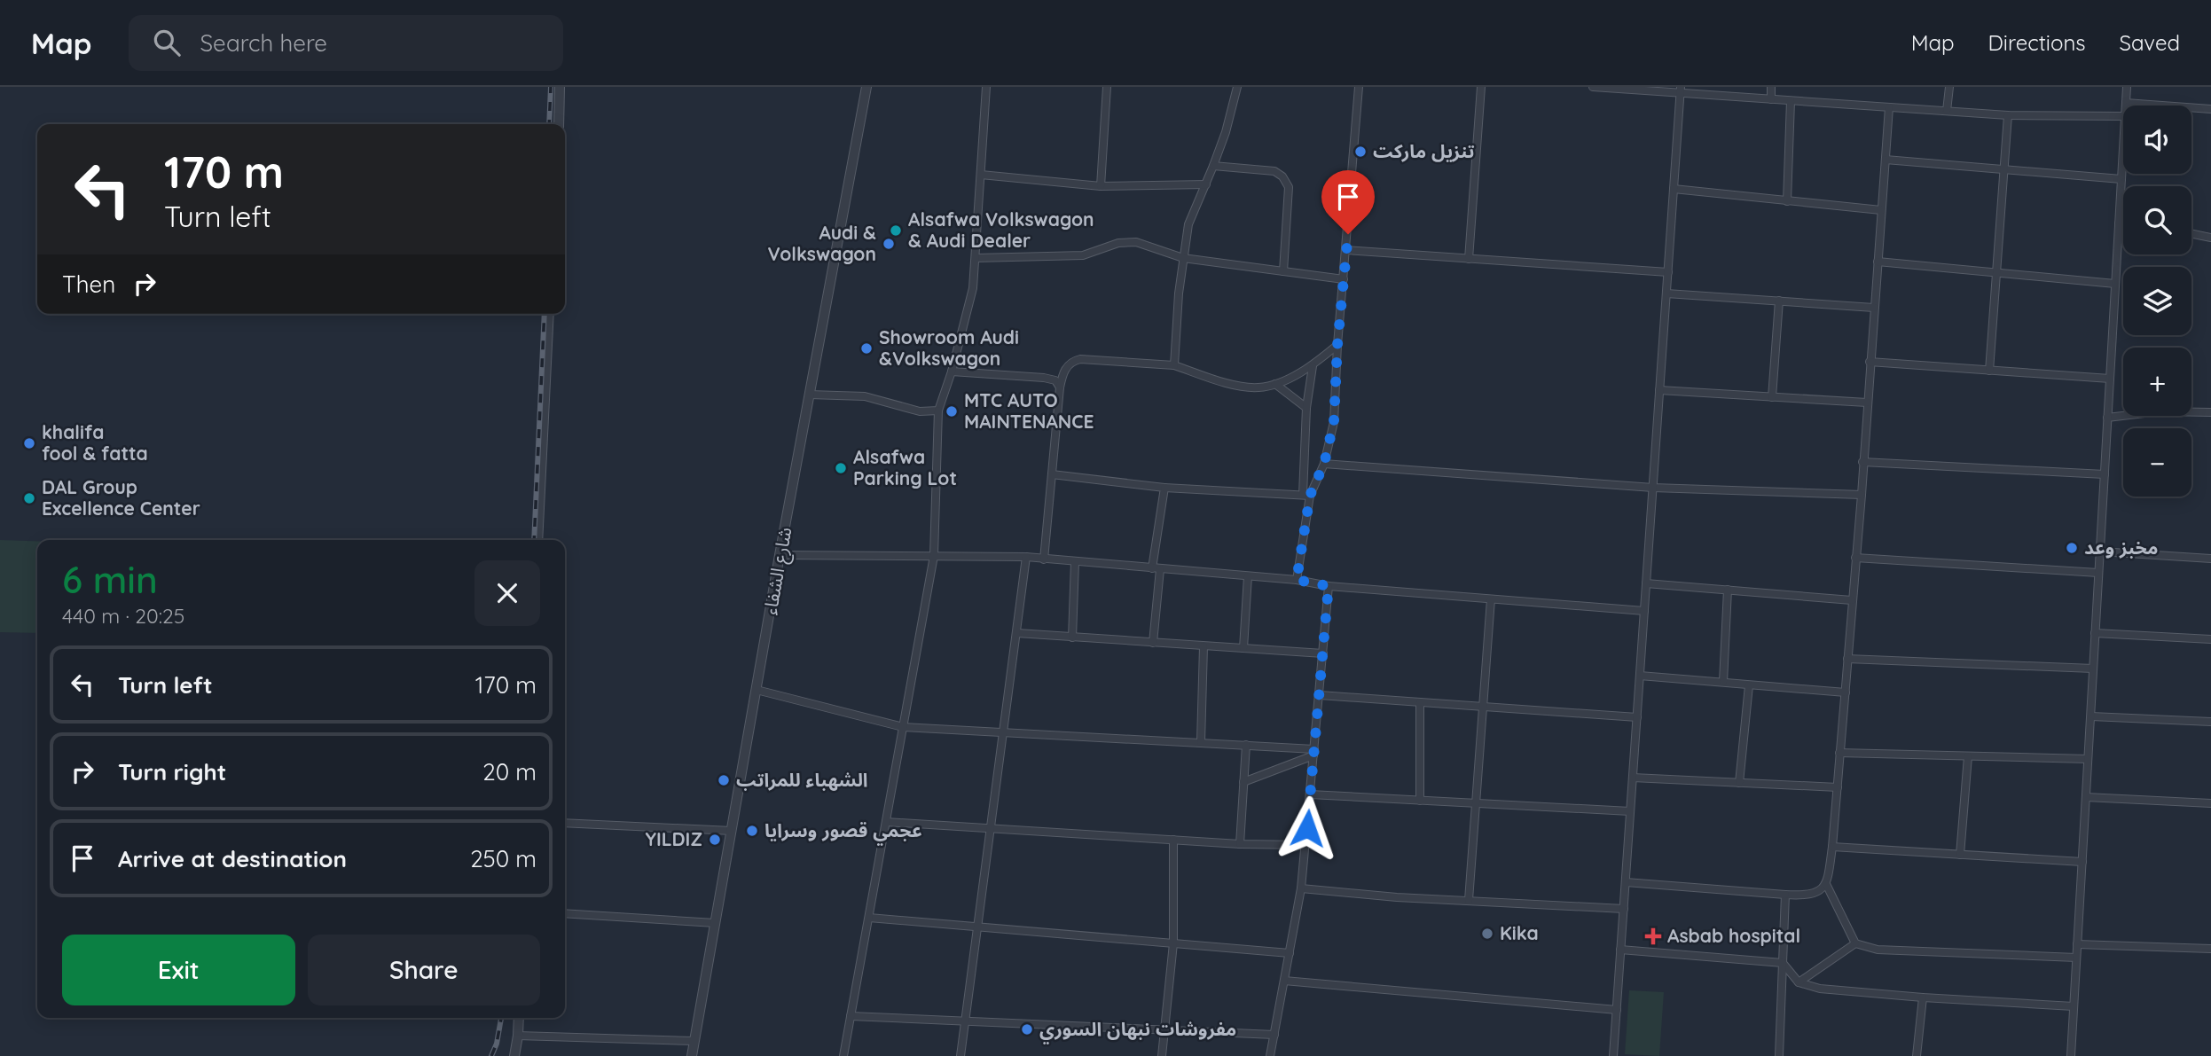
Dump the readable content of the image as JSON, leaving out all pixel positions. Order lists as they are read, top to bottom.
{
  "streets": {
    "street": ["شارع الشفاء"]
  },
  "places": {
    "other": [
      "تنزيل ماركت",
      "Alsafwa Volkswagon & Audi Dealer",
      "Audi & Volkswagon",
      "Showroom Audi &Volkswagon",
      "MTC AUTO MAINTENANCE",
      "khalifa fool & fatta",
      "Alsafwa Parking Lot",
      "DAL Group Excellence Center",
      "مخبز وعد",
      "الشهباء للمراتب",
      "عجمي قصور وسرايا",
      "YILDIZ",
      "Kika",
      "مفروشات نبهان السوري"
    ],
    "health": ["Asbab hospital"]
  },
  "page": {
    "header": "Map",
    "search": "Search here",
    "nav": ["Map", "Directions", "Saved"],
    "map_buttons": ["+", "−"],
    "turn": ["170 m", "Turn left"],
    "then": "Then",
    "heading": ["6 min", "440 m · 20:25"],
    "list": [
      {
        "name": "Turn left",
        "value": "170 m"
      },
      {
        "name": "Turn right",
        "value": "20 m"
      },
      {
        "name": "Arrive at destination",
        "value": "250 m"
      }
    ],
    "buttons": ["Exit", "Share"]
  }
}
